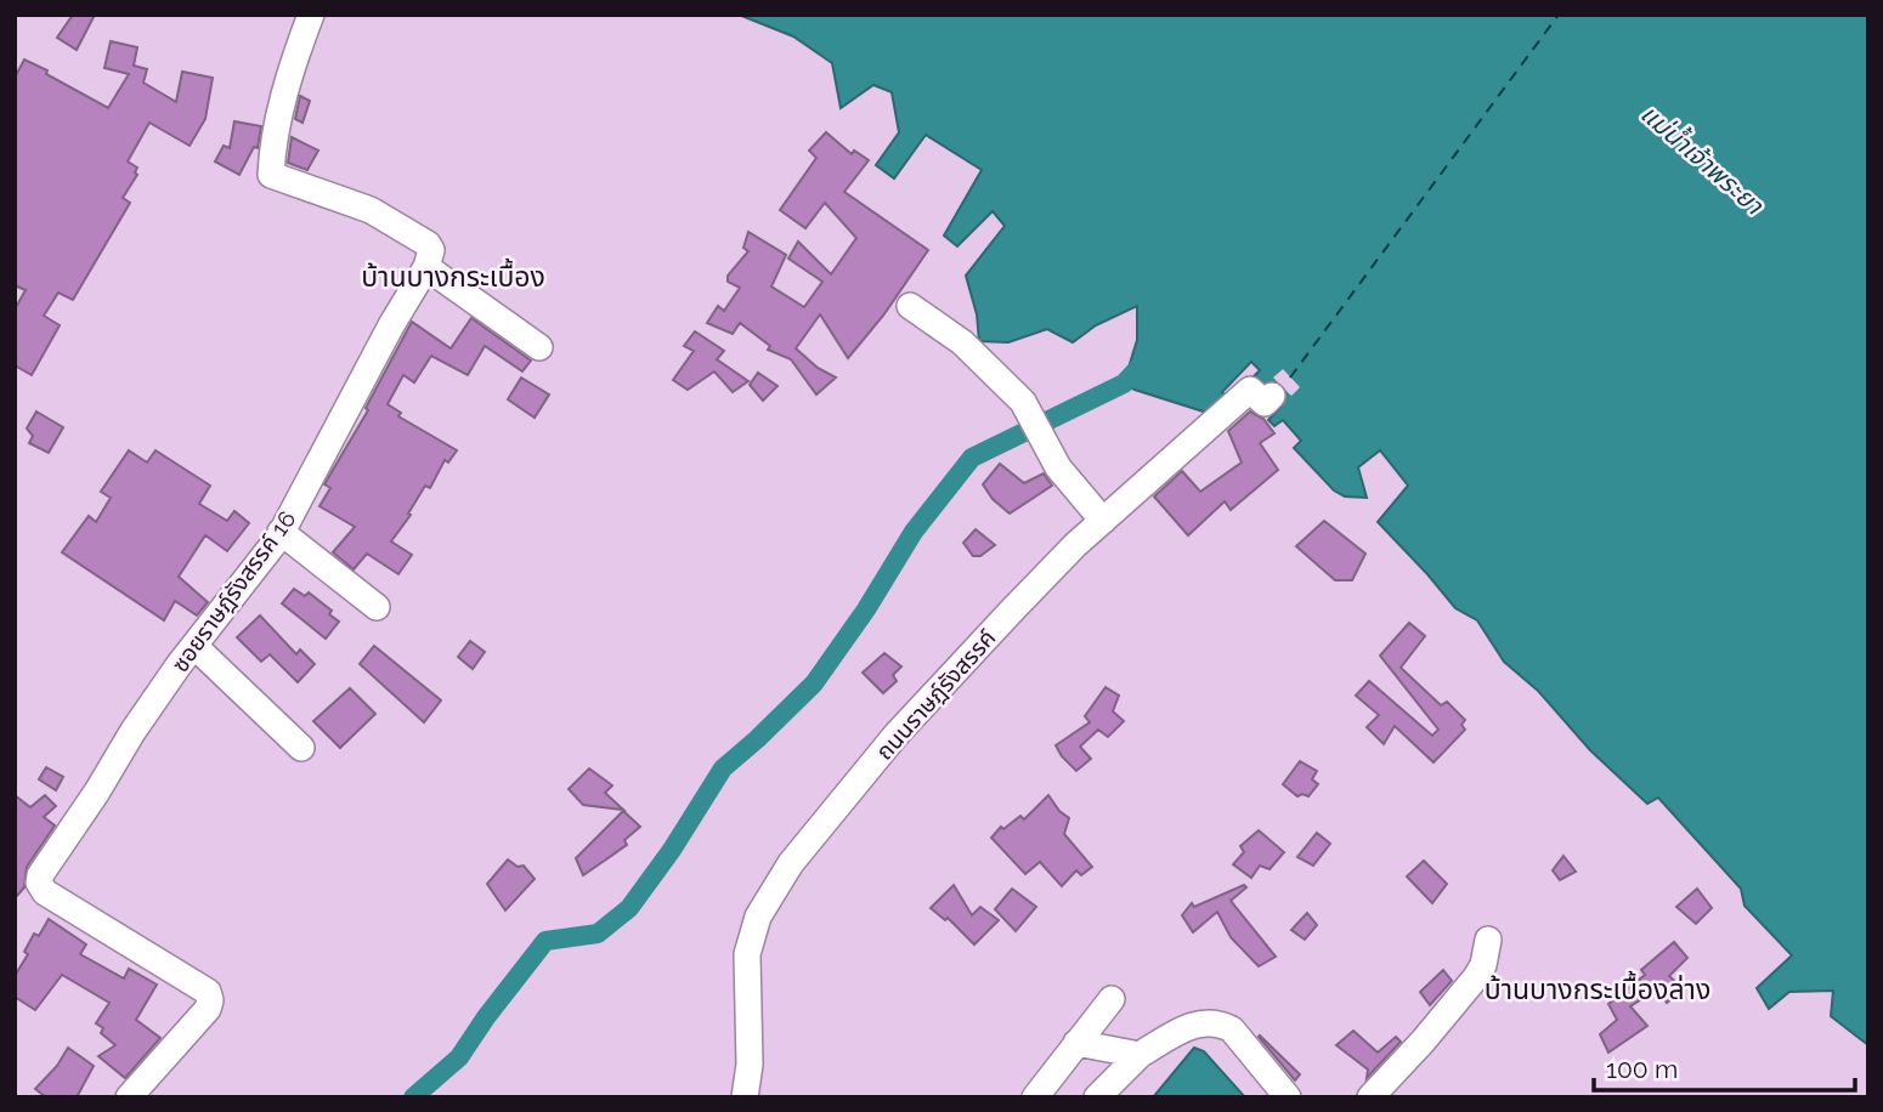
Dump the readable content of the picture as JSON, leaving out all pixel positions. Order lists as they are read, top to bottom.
{
  "streets": {
    "street": ["ซอยราษฎ์รังสรรค์ 16", "ถนนราษฎ์รังสรรค์"]
  },
  "districts": ["บ้านบางกระเบื้อง", "บ้านบางกระเบื้องล่าง"],
  "water": ["แม่น้ำเจ้าพระยา"],
  "scale_bar": "100 m"
}
